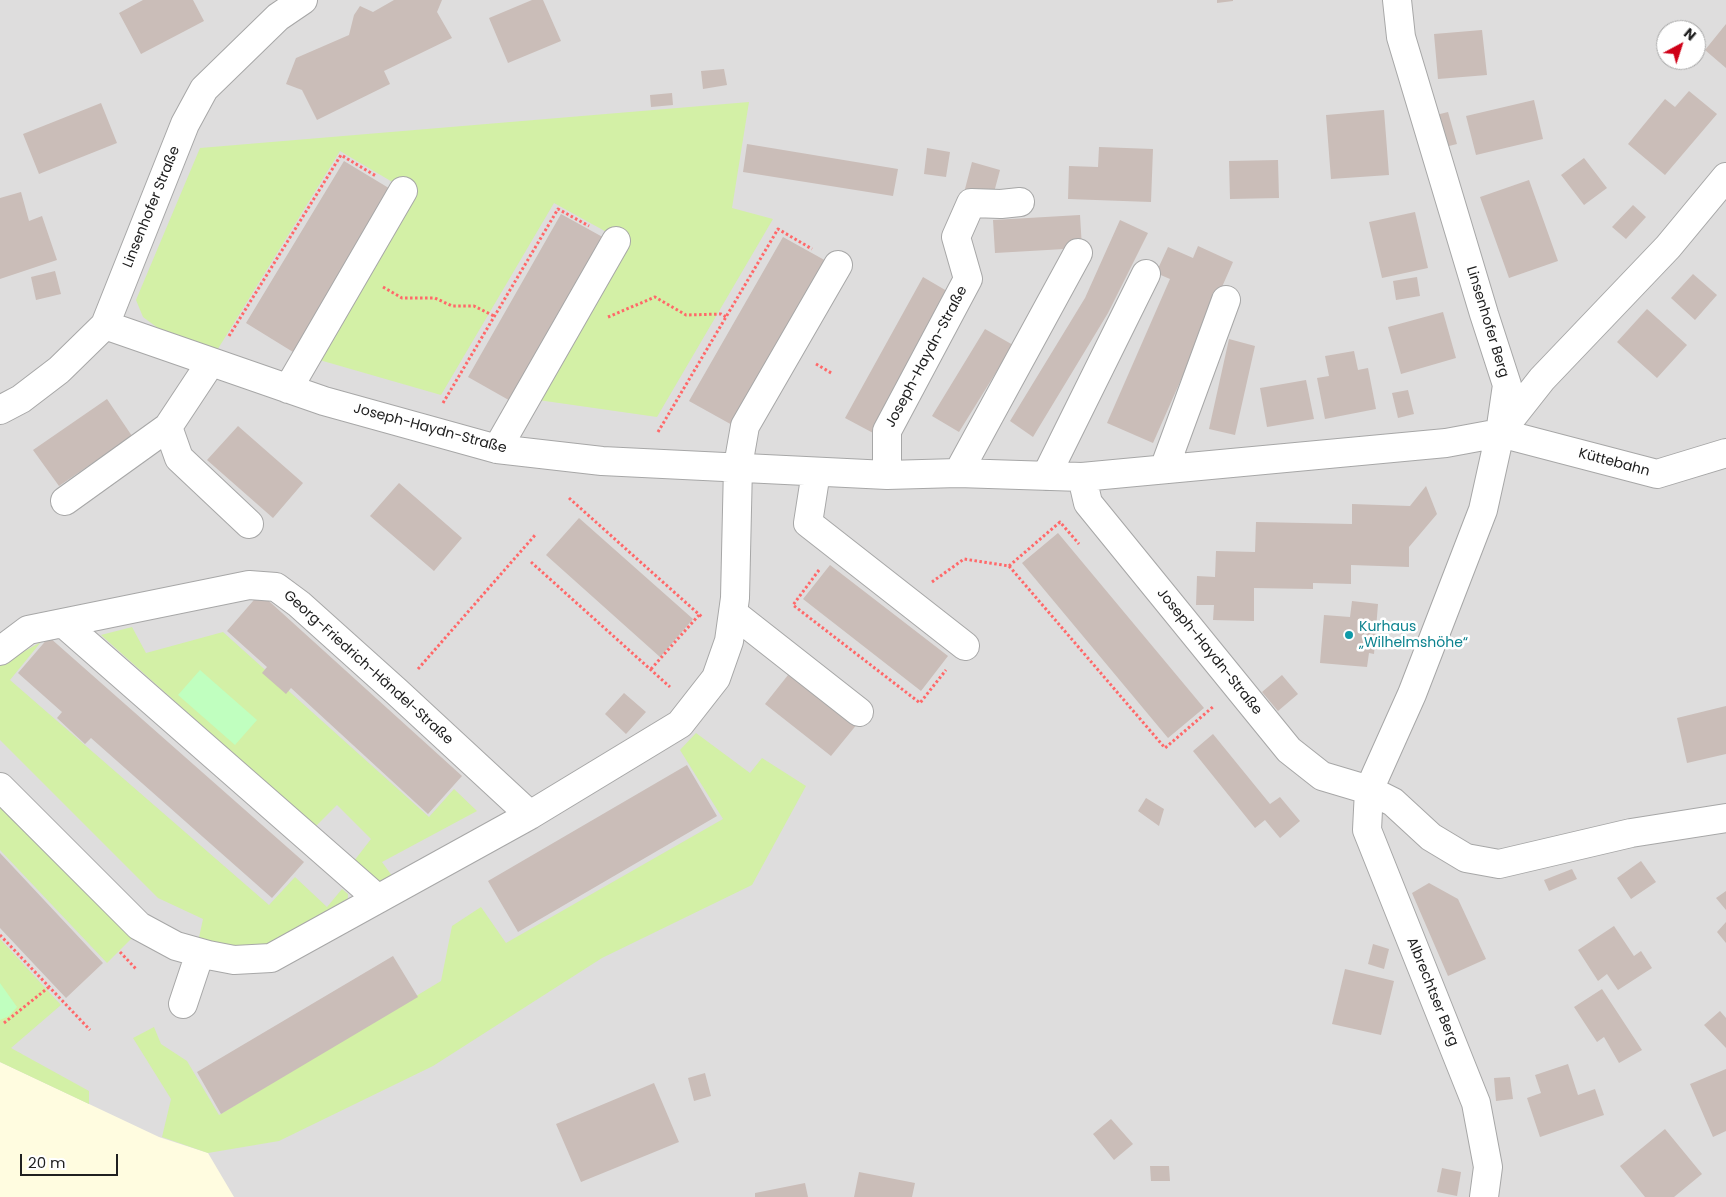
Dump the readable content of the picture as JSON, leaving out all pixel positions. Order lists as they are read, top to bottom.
{
  "streets": {
    "street": [
      "Linsenhofer Straße",
      "Linsenhofer Berg",
      "Joseph-Haydn-Straße",
      "Küttebahn",
      "Georg-Friedrich-Händel-Straße",
      "Albrechtser Berg"
    ]
  },
  "crossings": [
    ["Linsenhofer Straße", "Joseph-Haydn-Straße"],
    ["Linsenhofer Berg", "Joseph-Haydn-Straße"],
    ["Linsenhofer Berg", "Küttebahn"],
    ["Linsenhofer Berg", "Albrechtser Berg"],
    ["Joseph-Haydn-Straße", "Küttebahn"],
    ["Joseph-Haydn-Straße", "Albrechtser Berg"],
    ["Küttebahn", "Albrechtser Berg"]
  ],
  "places": ["Kurhaus „Wilhelmshöhe“"],
  "scale_bar": "20 m",
  "north": "top right"
}
